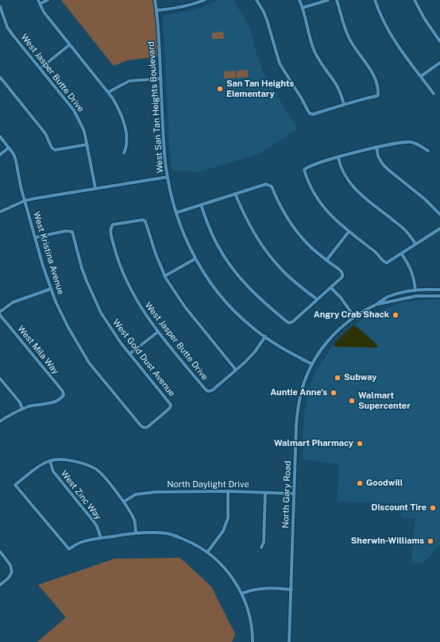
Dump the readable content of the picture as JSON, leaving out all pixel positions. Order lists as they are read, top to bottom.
{
  "streets": {
    "street": [
      "West Jasper Butte Drive",
      "West San Tan Heights Boulevard",
      "West Kristina Avenue",
      "West Mila Way",
      "West Gold Dust Avenue",
      "North Daylight Drive",
      "North Gary Road",
      "West Zinc Way"
    ]
  },
  "crossings": [
    ["West San Tan Heights Boulevard", "North Gary Road"],
    ["West Kristina Avenue", "West Gold Dust Avenue"],
    ["North Daylight Drive", "North Gary Road"]
  ],
  "places": [
    "San Tan Heights Elementary",
    "Angry Crab Shack",
    "Subway",
    "Auntie Anne's",
    "Walmart Supercenter",
    "Walmart Pharmacy",
    "Goodwill",
    "Discount Tire",
    "Sherwin-Williams"
  ]
}
